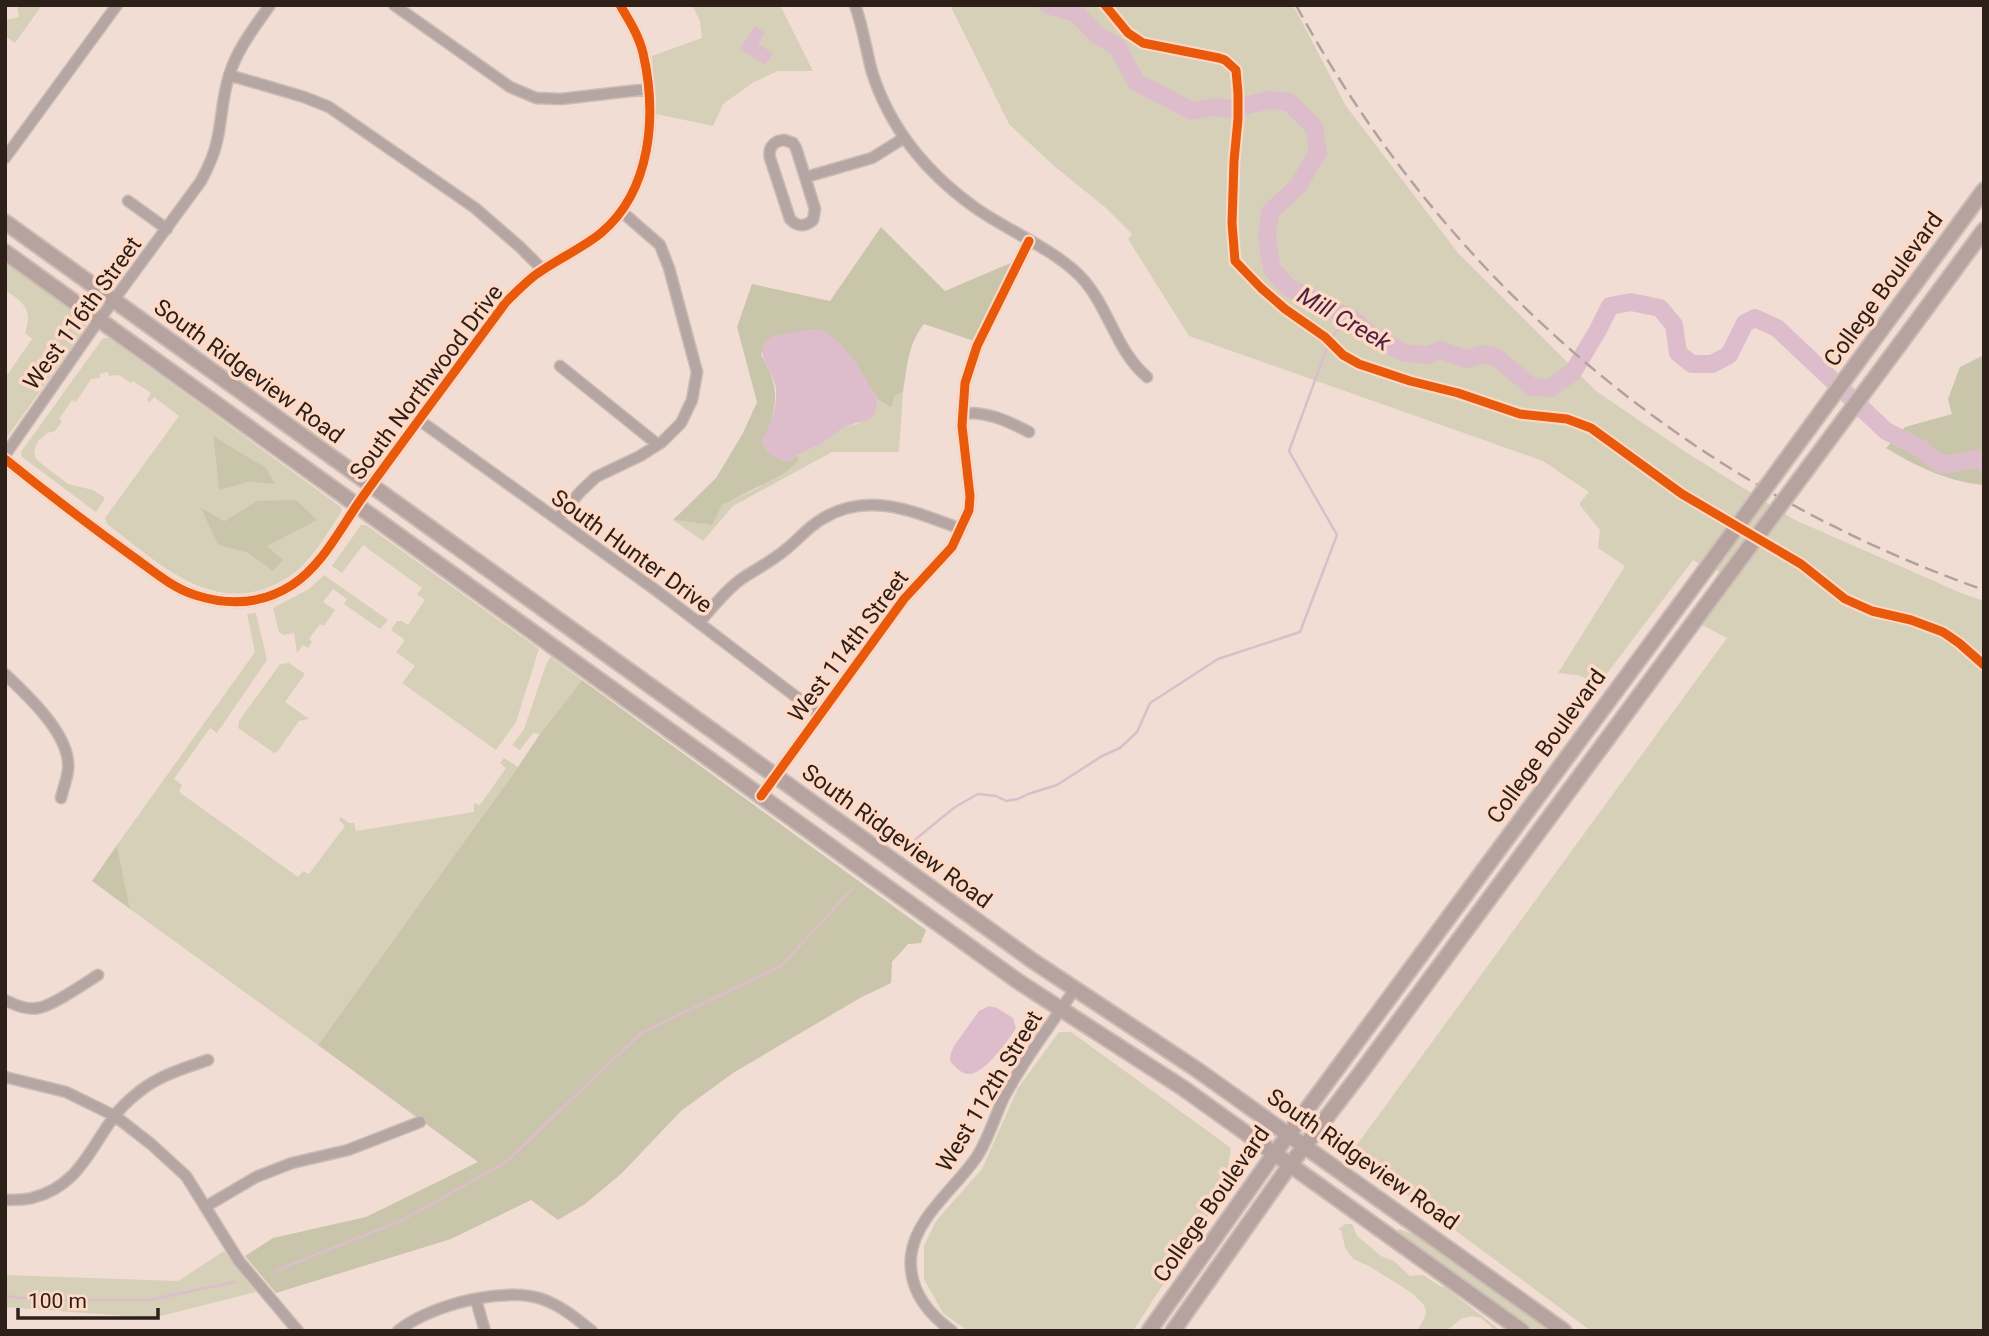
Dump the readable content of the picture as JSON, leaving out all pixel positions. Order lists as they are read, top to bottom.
{
  "streets": {
    "main road": ["College Boulevard", "South Ridgeview Road"],
    "street": [
      "West 116th Street",
      "South Northwood Drive",
      "South Hunter Drive",
      "West 114th Street",
      "West 112th Street"
    ]
  },
  "crossings": [
    ["College Boulevard", "South Ridgeview Road"],
    ["West 116th Street", "South Ridgeview Road"],
    ["West 116th Street", "South Northwood Drive"],
    ["South Ridgeview Road", "South Northwood Drive"],
    ["South Ridgeview Road", "West 114th Street"],
    ["South Ridgeview Road", "West 112th Street"],
    ["South Northwood Drive", "South Hunter Drive"],
    ["South Hunter Drive", "West 114th Street"]
  ],
  "water": ["Mill Creek"],
  "scale_bar": "100 m"
}
